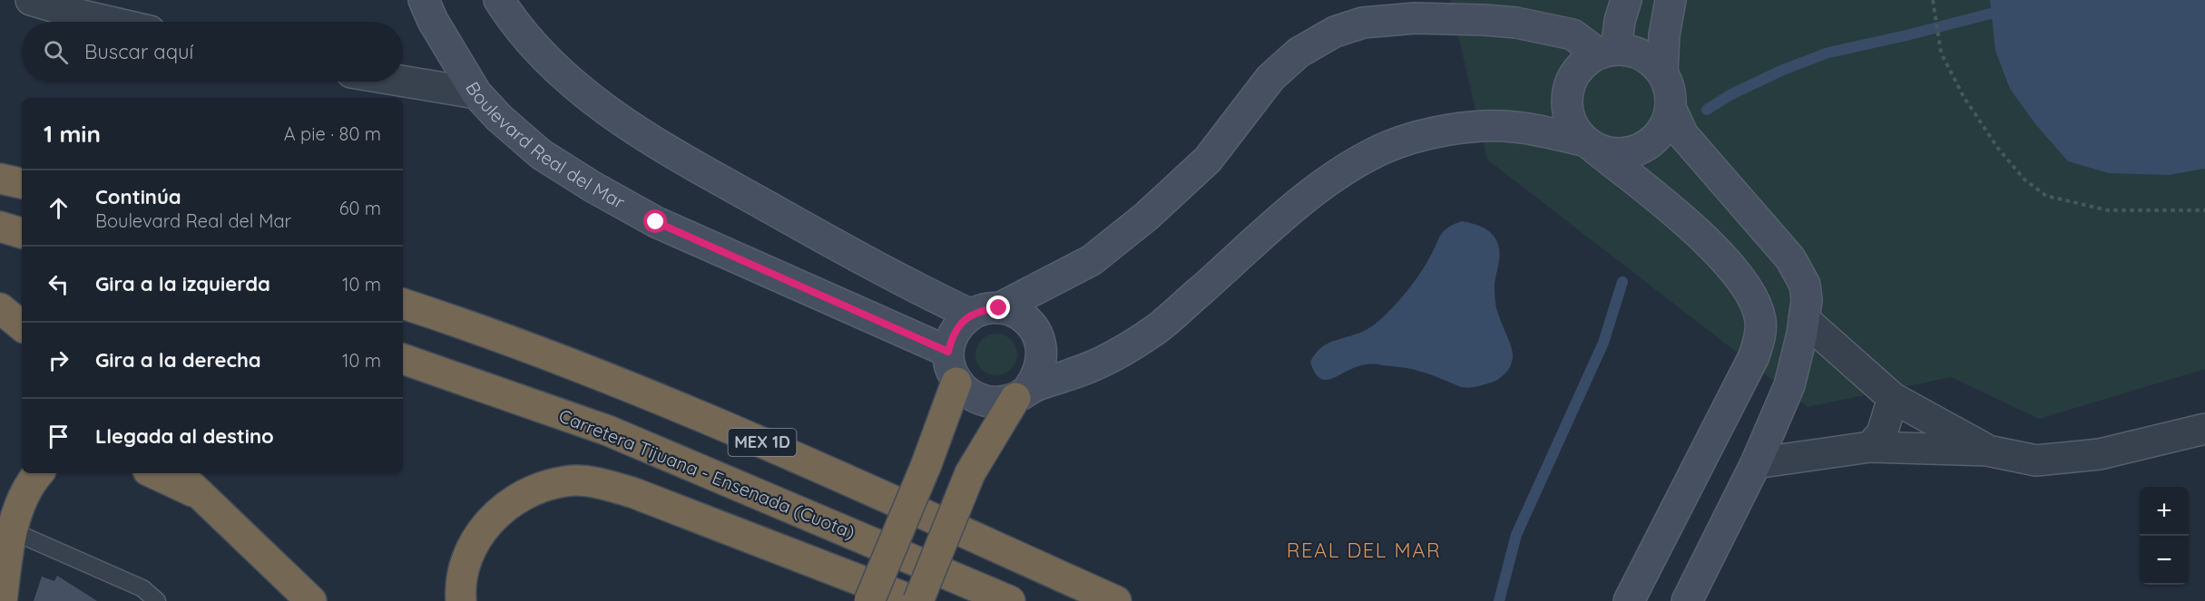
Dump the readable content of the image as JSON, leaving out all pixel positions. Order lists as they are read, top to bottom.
{
  "streets": {
    "highway": ["MEX 1D", "Carretera Tijuana - Ensenada (Cuota)"],
    "street": ["Boulevard Real del Mar"]
  },
  "districts": ["REAL DEL MAR"],
  "page": {
    "search": "Buscar aquí",
    "heading": ["1 min", "A pie · 80 m"],
    "list": [
      ["Continúa", "Boulevard Real del Mar", "60 m"],
      ["Gira a la izquierda", "10 m"],
      ["Gira a la derecha", "10 m"],
      "Llegada al destino"
    ],
    "map_buttons": ["+", "−"]
  }
}
